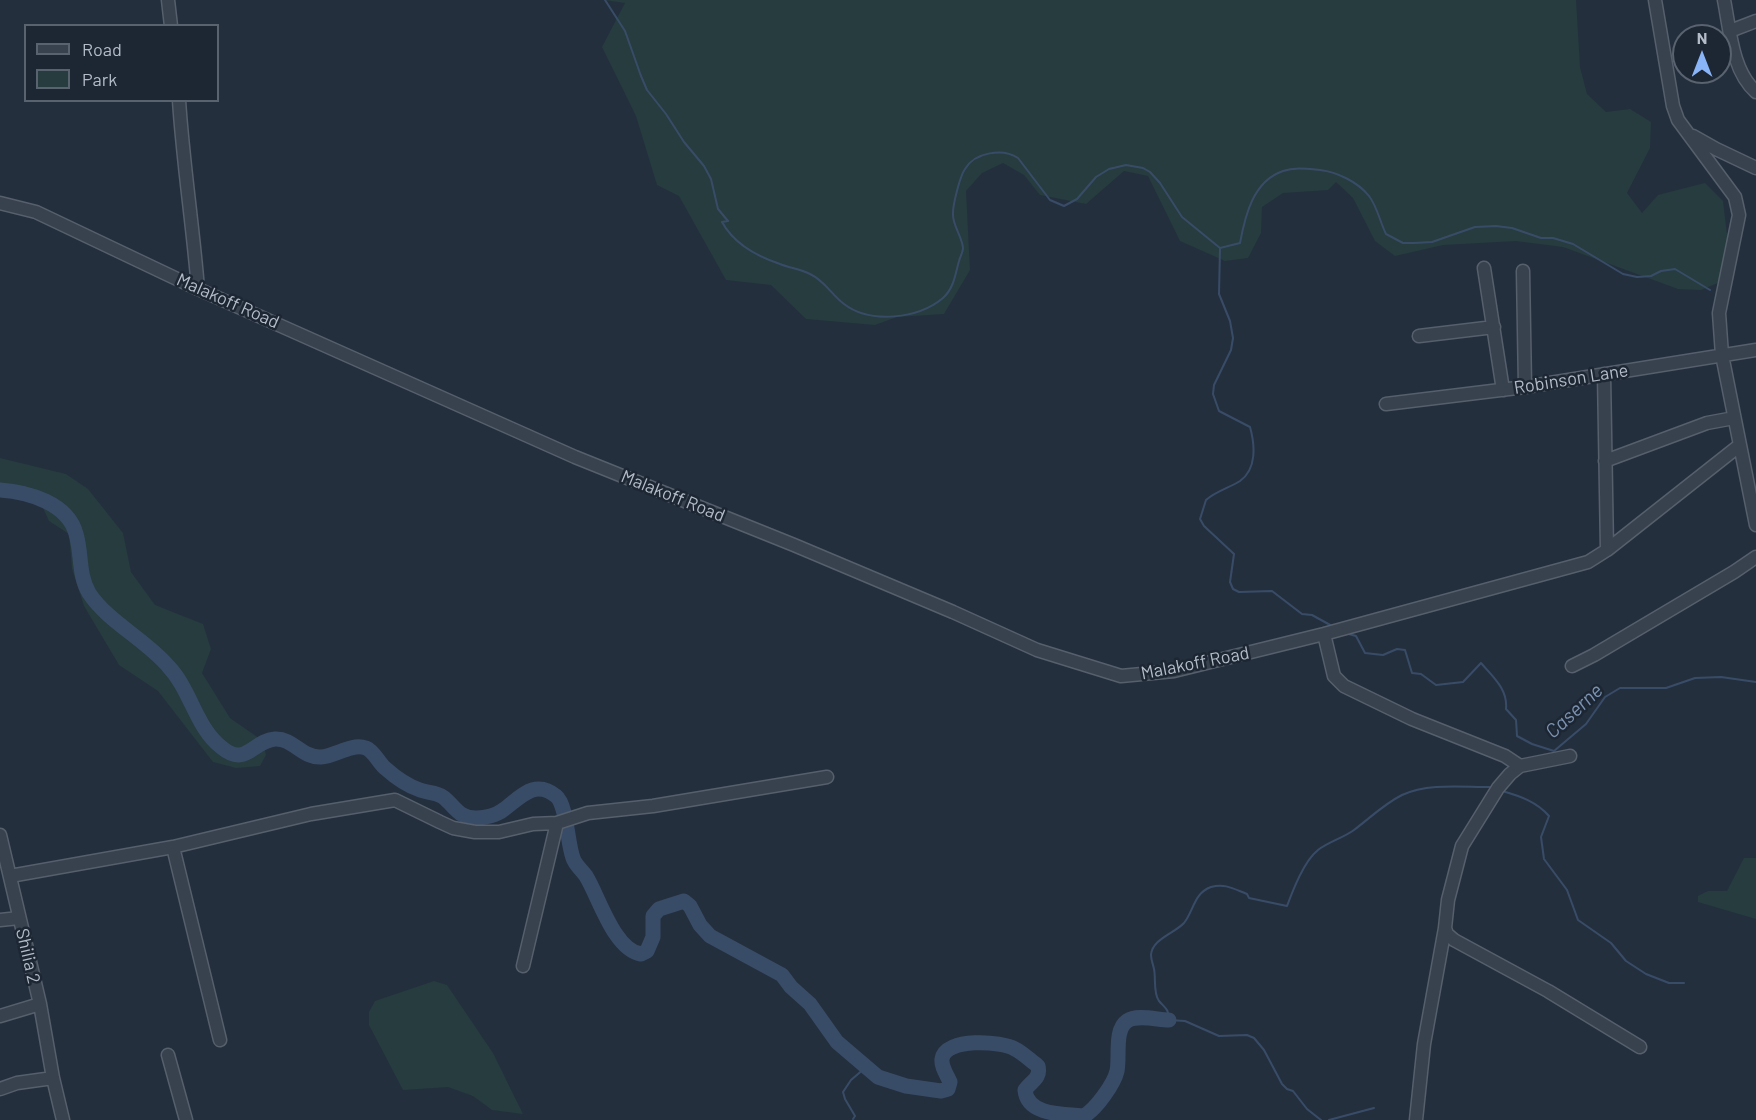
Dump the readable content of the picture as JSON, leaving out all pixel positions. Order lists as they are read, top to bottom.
{
  "streets": {
    "street": ["Malakoff Road", "Robinson Lane", "Shilia 2"]
  },
  "water": ["Caserne"],
  "legend": ["Road", "Park"],
  "north": "top"
}
